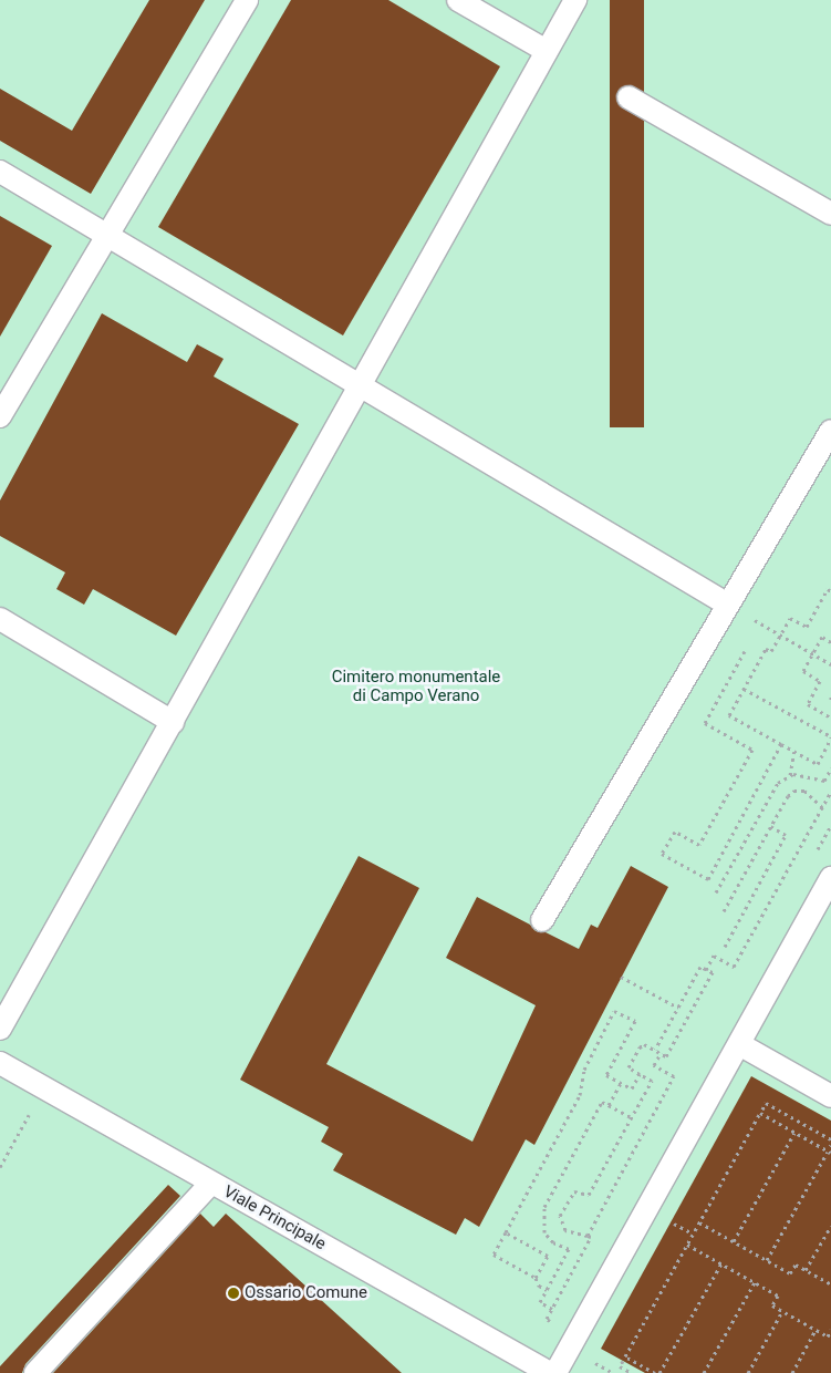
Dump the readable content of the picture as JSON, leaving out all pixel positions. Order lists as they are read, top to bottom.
{
  "streets": {
    "lane": ["Viale Principale"]
  },
  "parks": ["Cimitero monumentale di Campo Verano"],
  "places": ["Ossario Comune"]
}
